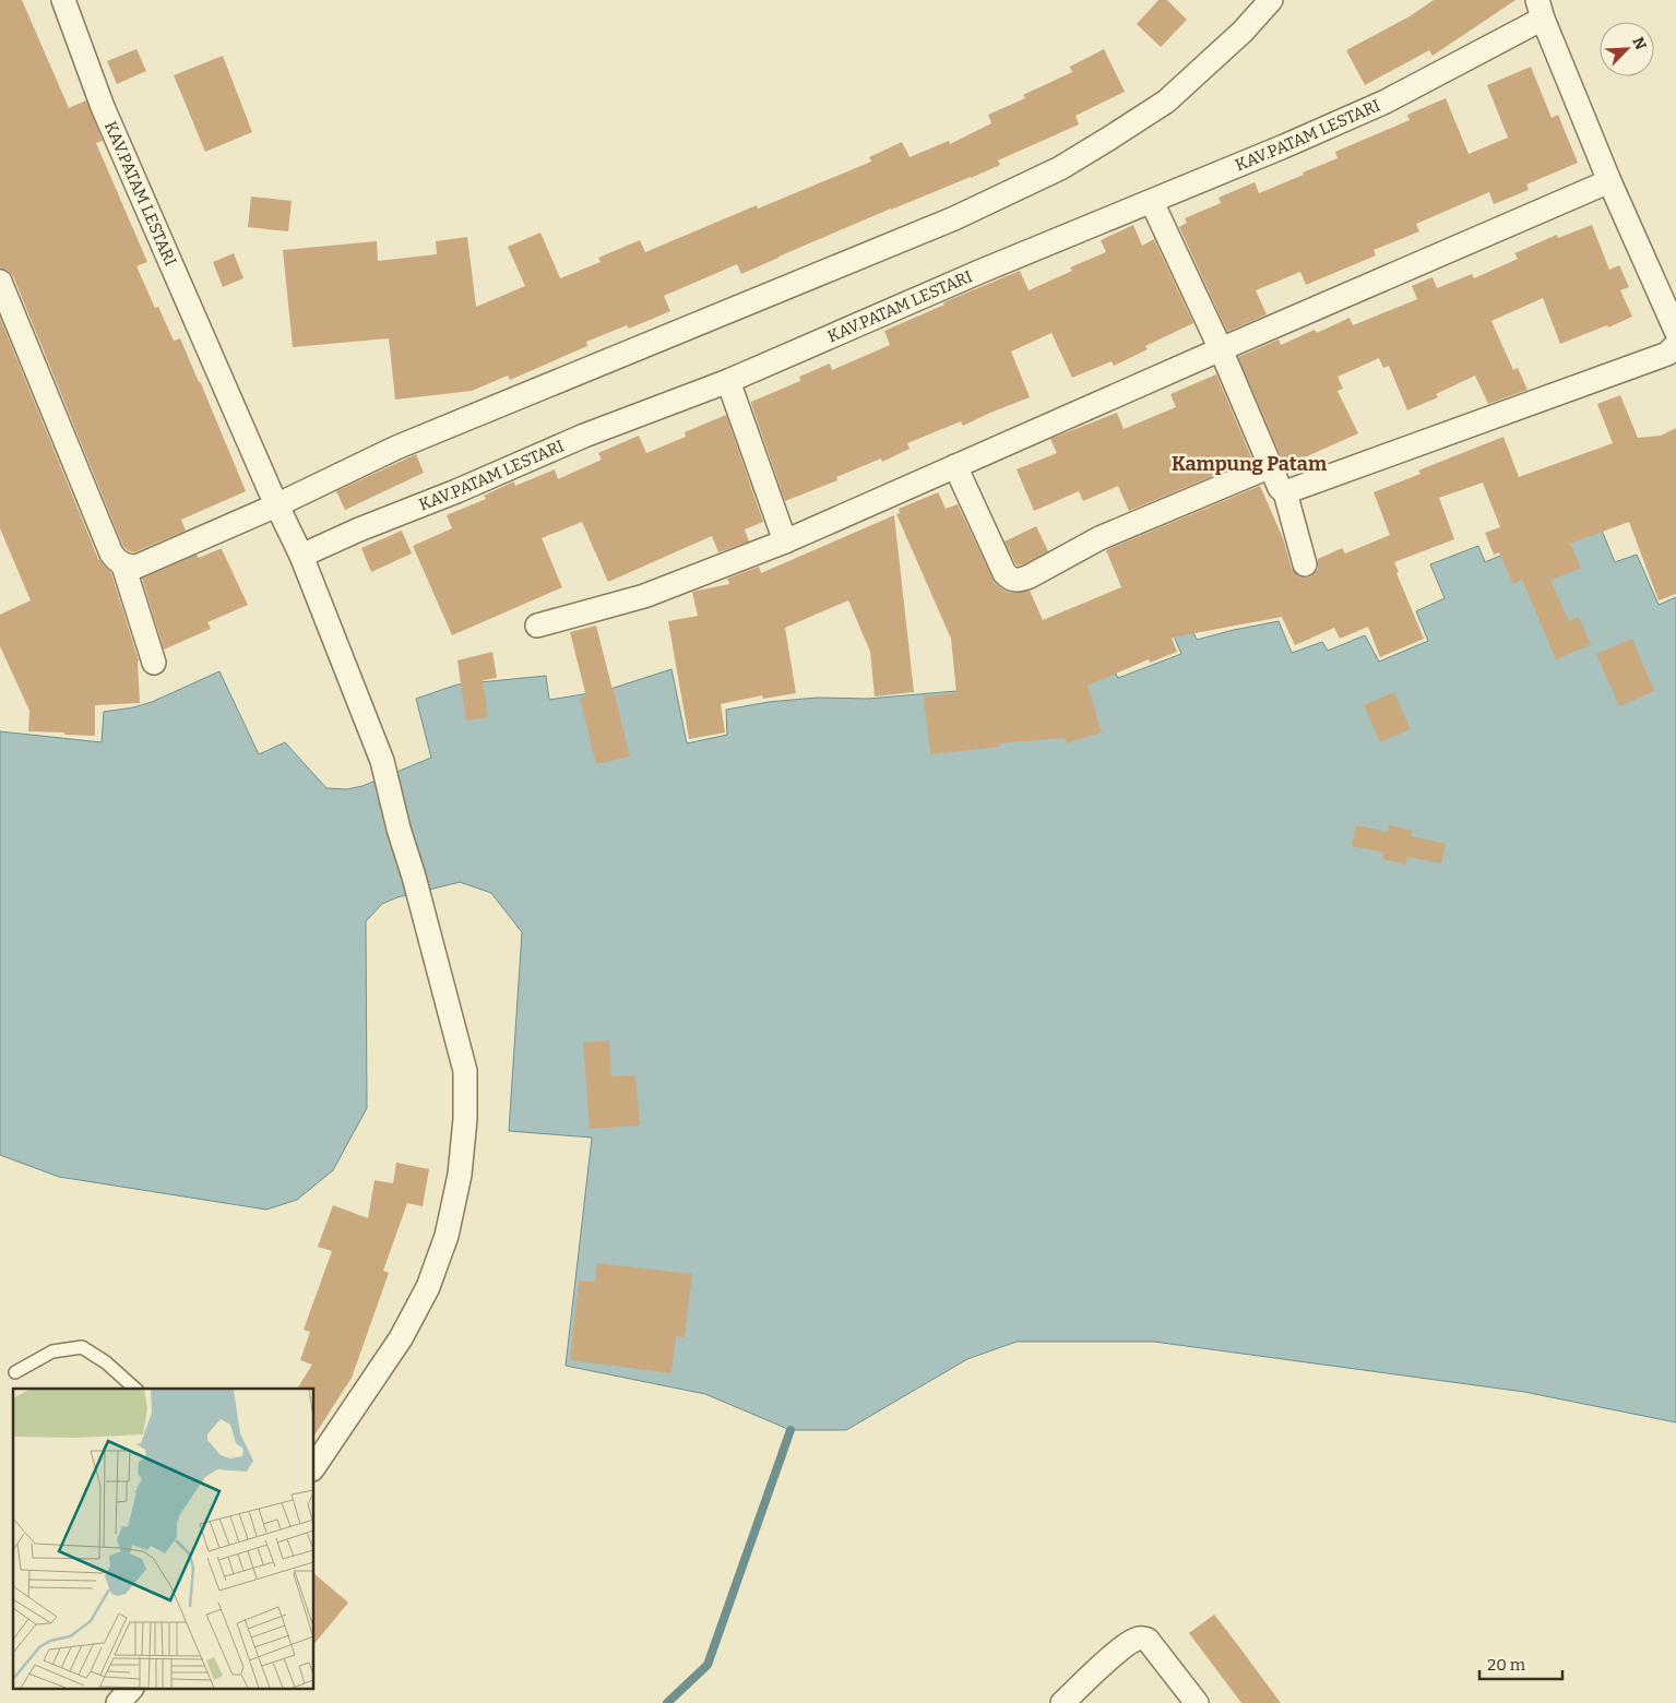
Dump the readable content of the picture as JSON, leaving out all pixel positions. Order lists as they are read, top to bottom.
{
  "streets": {
    "street": ["KAV.PATAM LESTARI"]
  },
  "districts": ["Kampung Patam"],
  "scale_bar": "20 m",
  "north": "top right"
}
